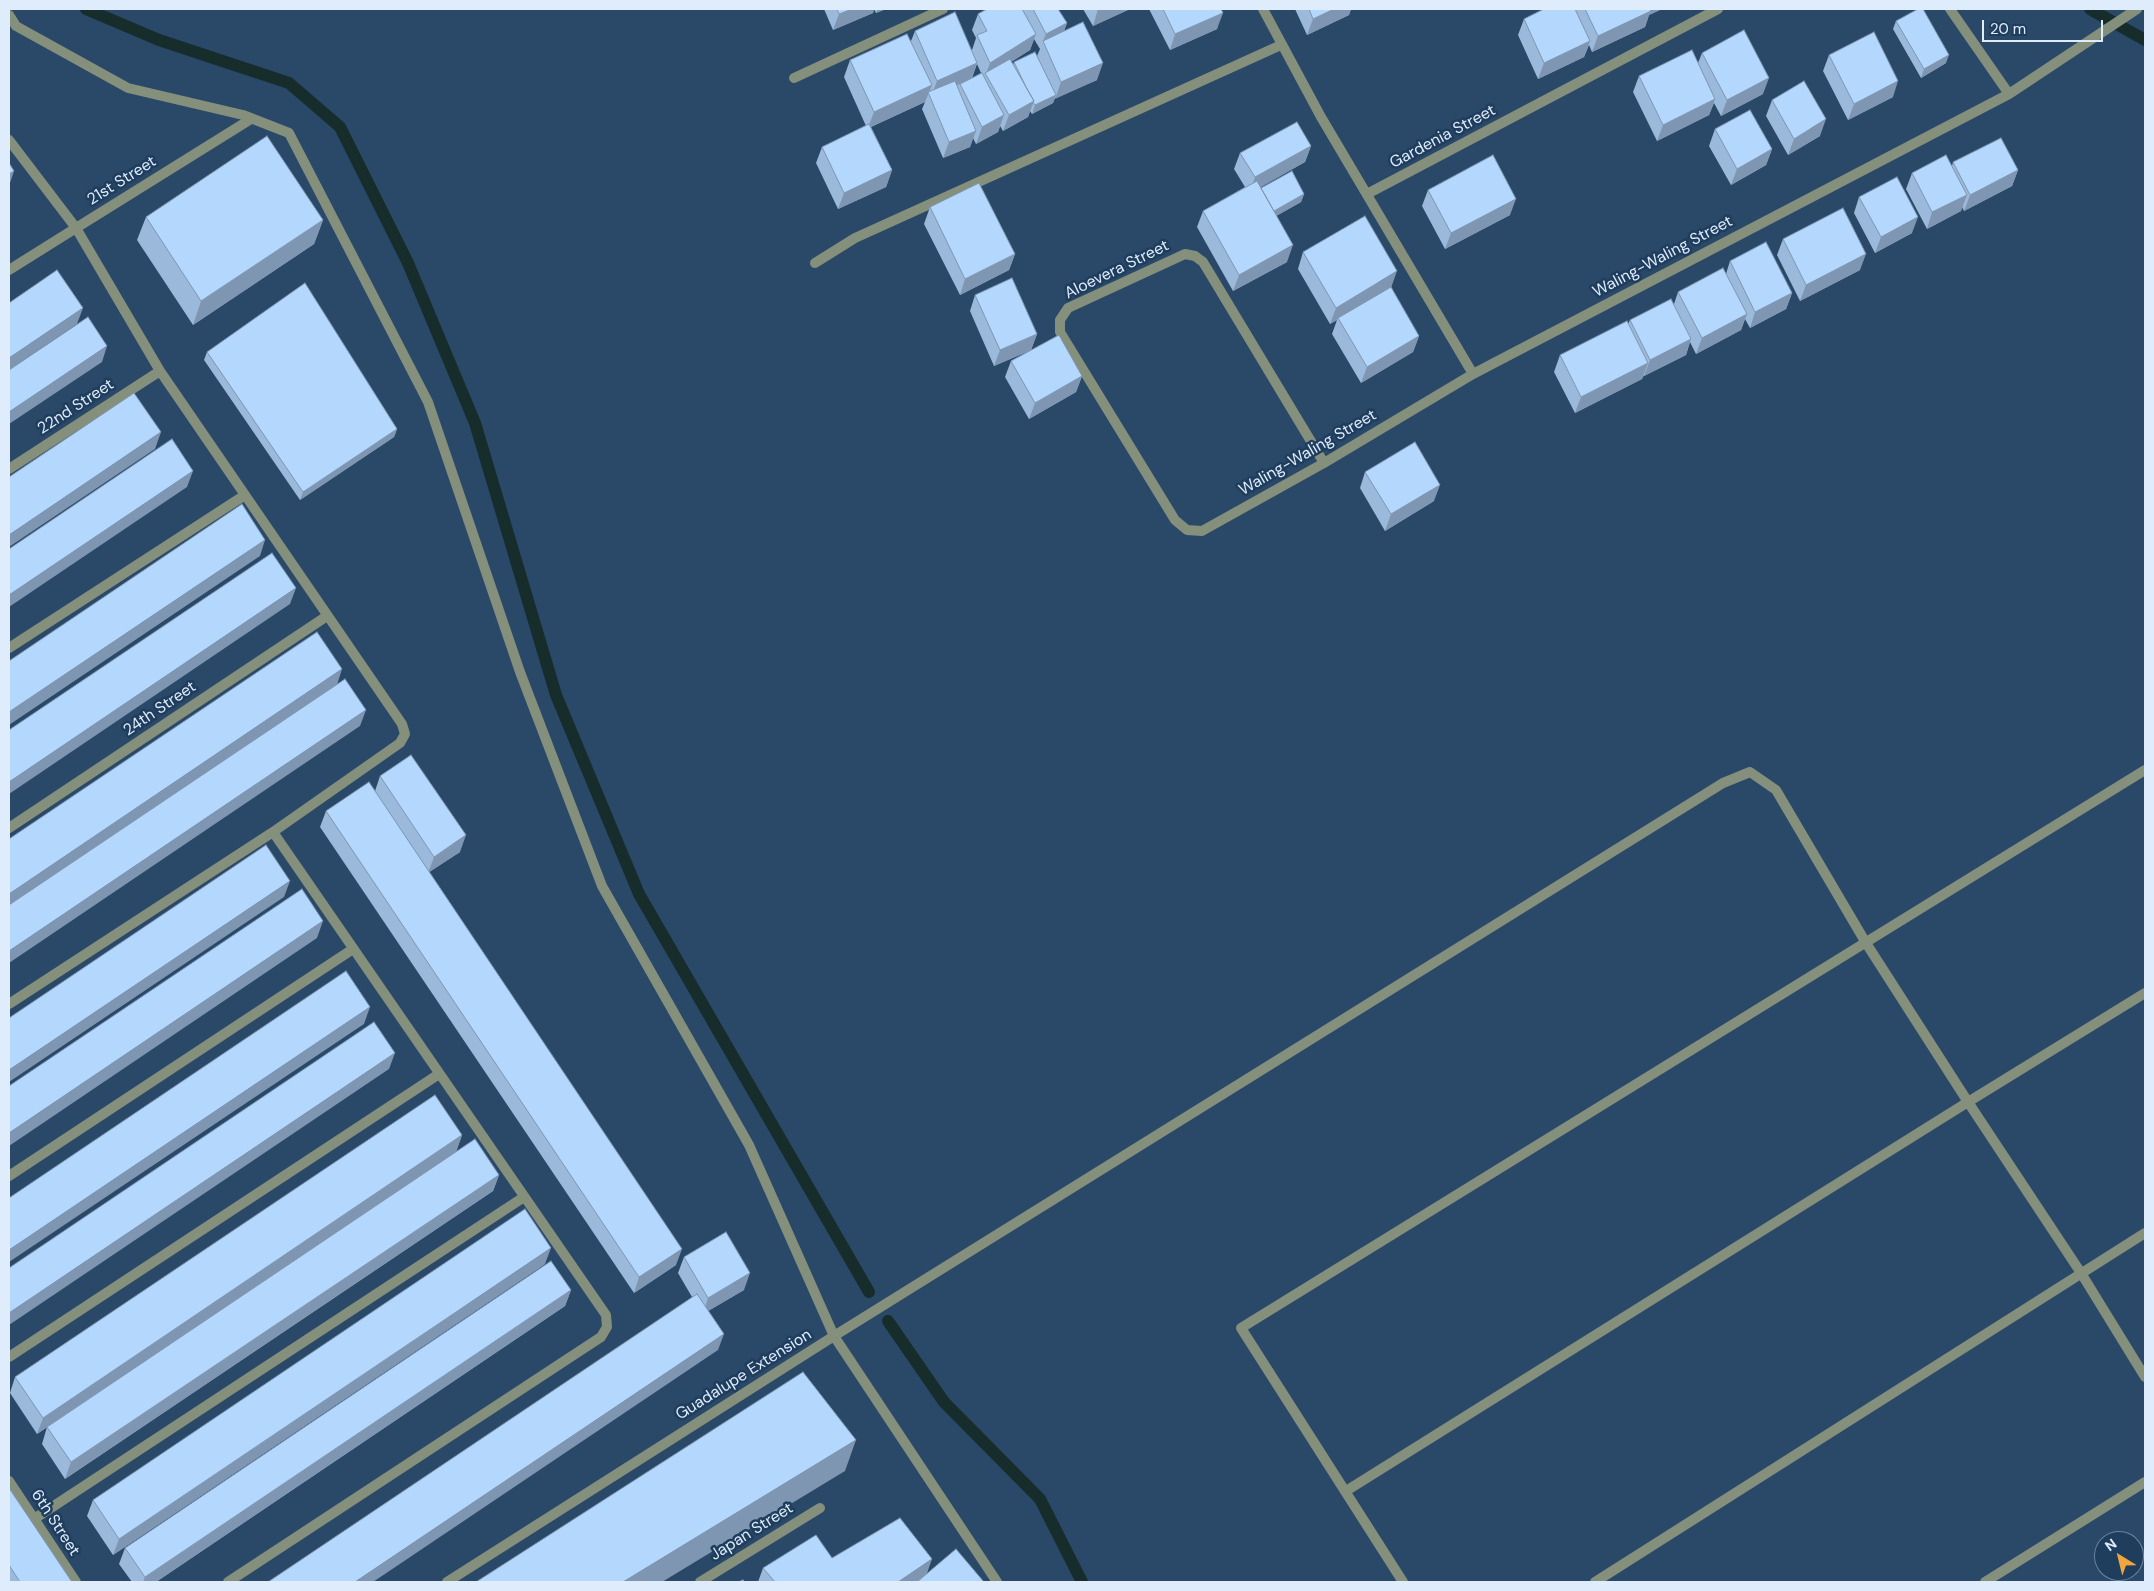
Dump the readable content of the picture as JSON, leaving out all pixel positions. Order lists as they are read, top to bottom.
{
  "streets": {
    "street": [
      "Gardenia Street",
      "21st Street",
      "Waling-Waling Street",
      "Aloevera Street",
      "22nd Street",
      "24th Street",
      "Guadalupe Extension",
      "6th Street",
      "Japan Street"
    ]
  },
  "crossings": [
    ["Waling-Waling Street", "Aloevera Street"]
  ],
  "scale_bar": "20 m",
  "north": "top left"
}
